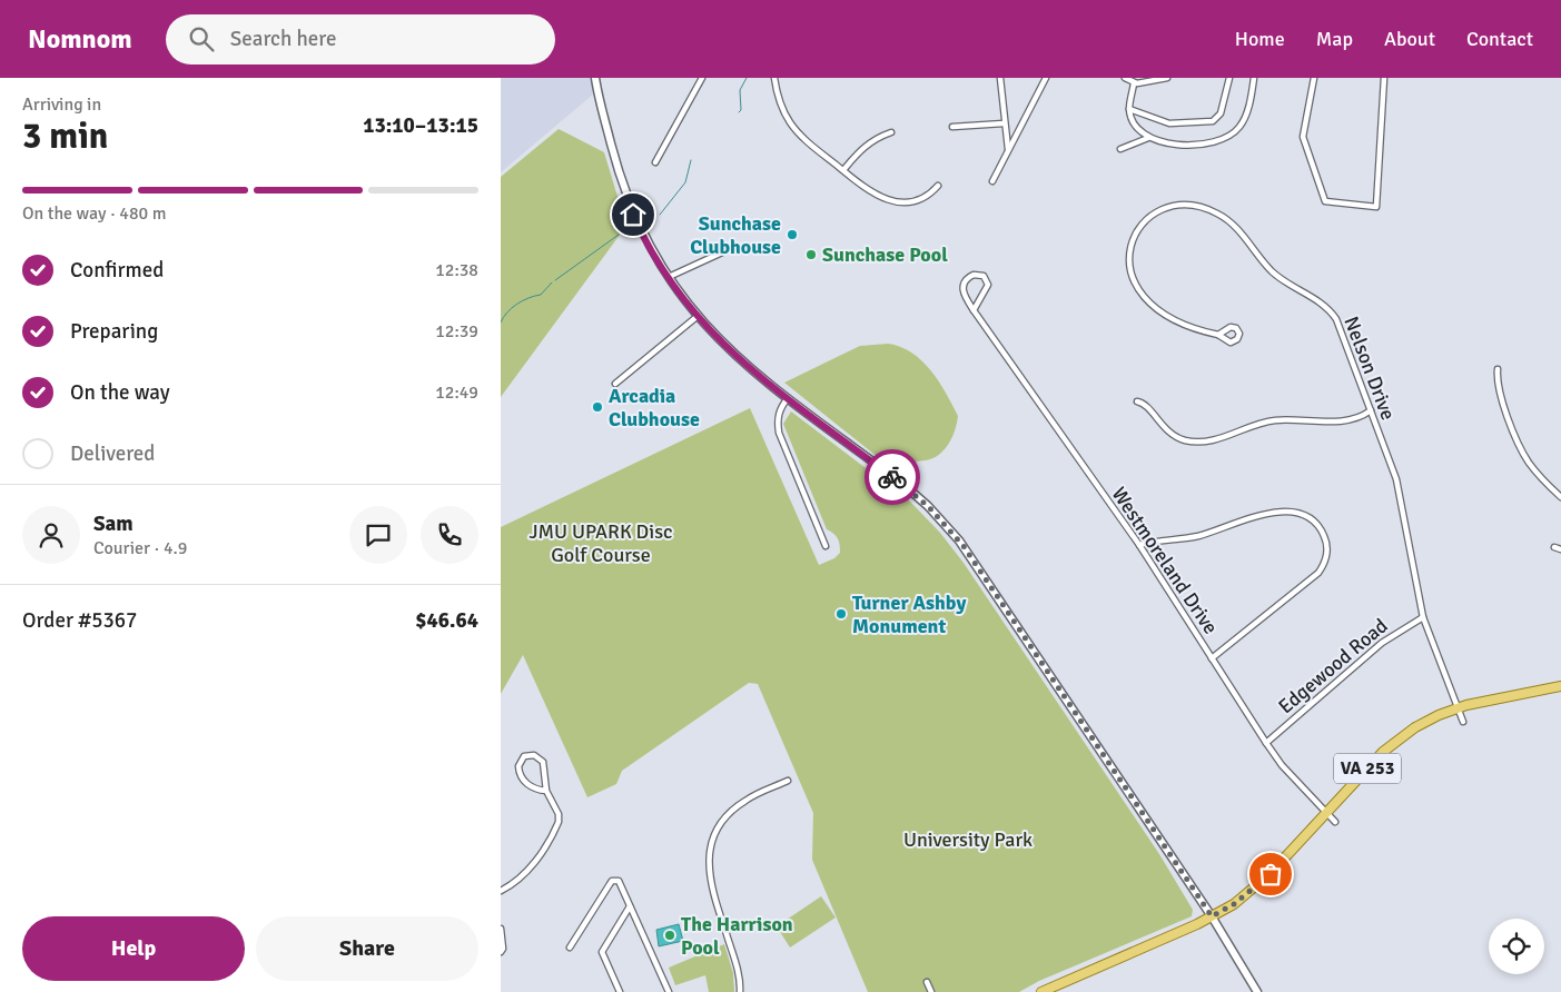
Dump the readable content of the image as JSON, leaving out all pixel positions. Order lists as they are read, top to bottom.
{
  "streets": {
    "main road": ["VA 253"],
    "street": ["Nelson Drive", "Westmoreland Drive", "Edgewood Road"]
  },
  "crossings": [
    ["Nelson Drive", "Edgewood Road"],
    ["Nelson Drive", "VA 253"],
    ["Westmoreland Drive", "Edgewood Road"],
    ["Westmoreland Drive", "VA 253"]
  ],
  "parks": ["JMU UPARK Disc Golf Course", "University Park"],
  "places": [
    "Sunchase Clubhouse",
    "Sunchase Pool",
    "Arcadia Clubhouse",
    "Turner Ashby Monument",
    "The Harrison Pool"
  ],
  "page": {
    "header": "Nomnom",
    "search": "Search here",
    "nav": [
      "Home",
      "Map",
      "About",
      "Contact"
    ],
    "heading": ["3 min", "Arriving in", "13:10–13:15"],
    "panel": [
      "Sam",
      "Courier · 4.9",
      "Order #5367",
      "$46.64"
    ],
    "bar": "On the way · 480 m",
    "list": [
      ["Confirmed", "12:38"],
      ["Preparing", "12:39"],
      ["On the way", "12:49"],
      "Delivered"
    ],
    "buttons": ["Help", "Share"]
  }
}
